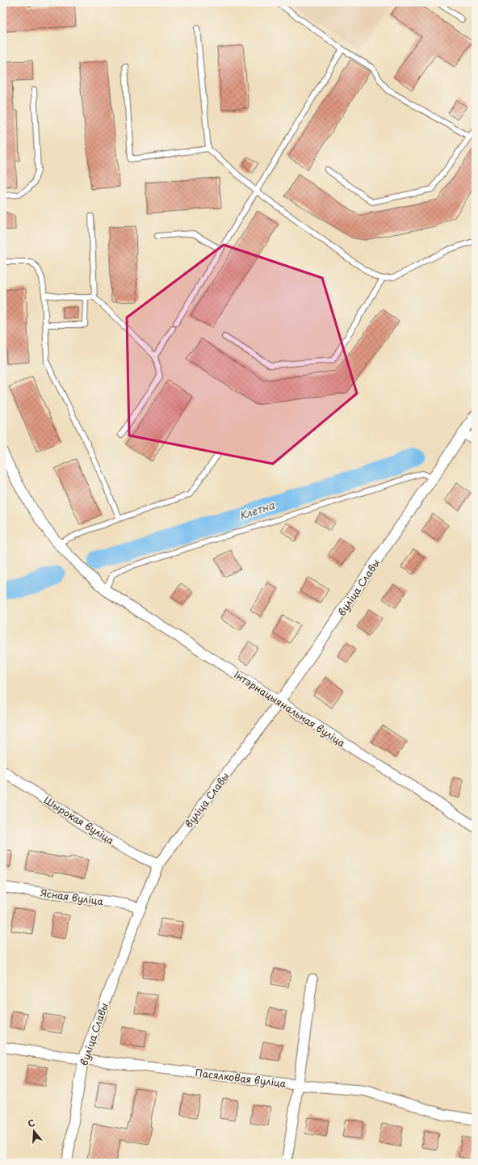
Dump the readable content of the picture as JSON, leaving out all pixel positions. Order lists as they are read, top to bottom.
{
  "streets": {
    "street": [
      "вуліца Славы",
      "Інтэрнацыянальная вуліца",
      "Шырокая вуліца",
      "Ясная вуліца",
      "Пасялковая вуліца"
    ]
  },
  "crossings": [
    ["вуліца Славы", "Інтэрнацыянальная вуліца"],
    ["вуліца Славы", "Шырокая вуліца"],
    ["вуліца Славы", "Ясная вуліца"],
    ["вуліца Славы", "Пасялковая вуліца"]
  ],
  "water": ["Клетна"],
  "north": "top"
}
